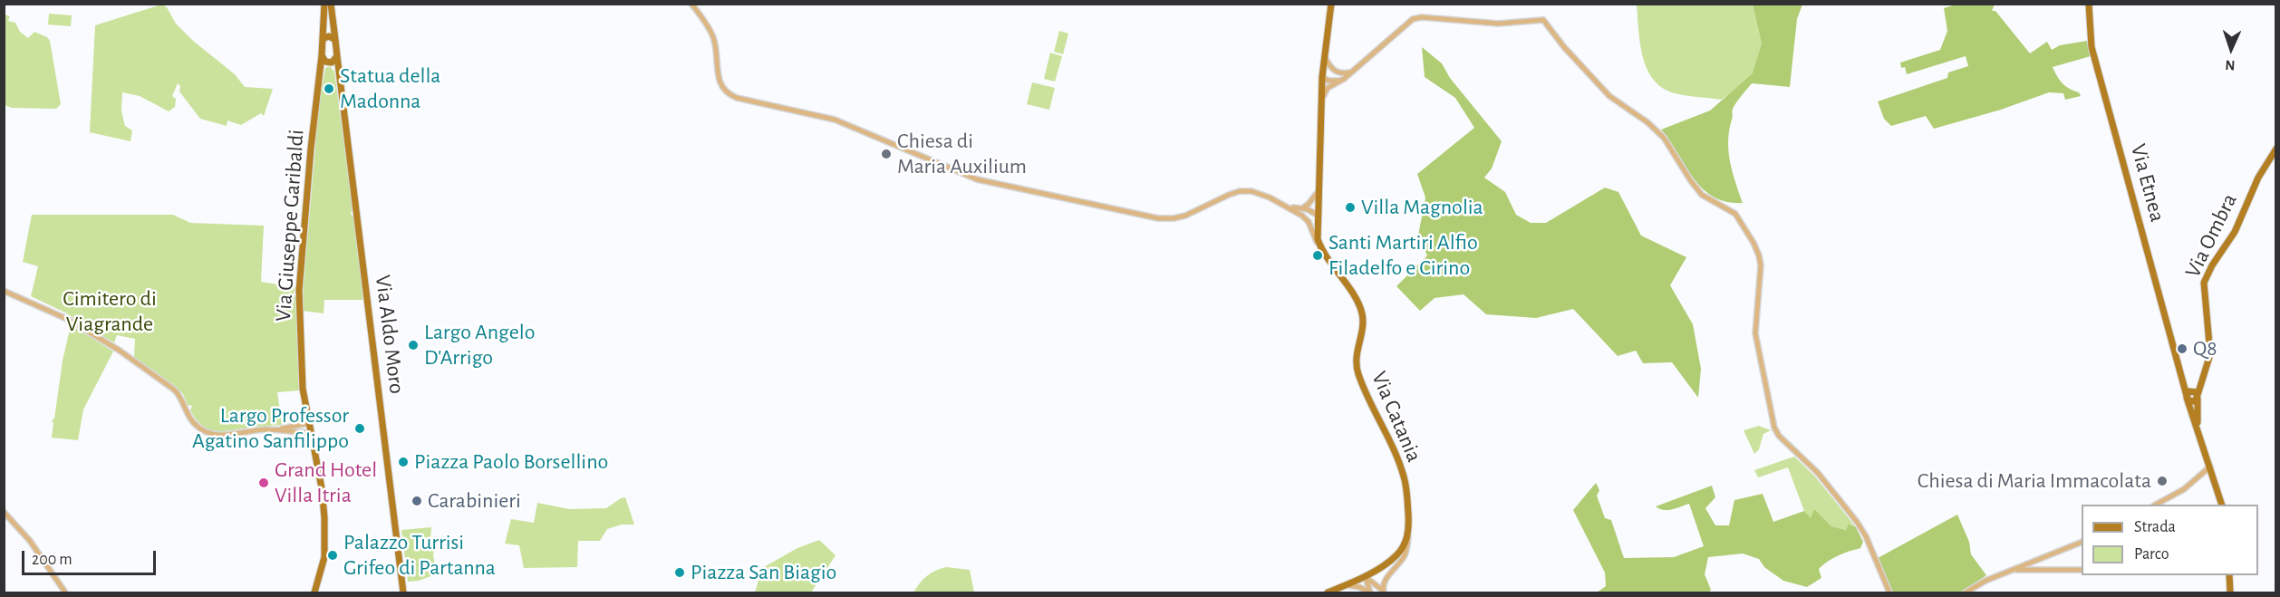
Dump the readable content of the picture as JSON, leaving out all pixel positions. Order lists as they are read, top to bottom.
{
  "streets": {
    "main road": [
      "Via Etnea",
      "Via Giuseppe Garibaldi",
      "Via Ombra",
      "Via Aldo Moro",
      "Via Catania"
    ]
  },
  "parks": ["Cimitero di Viagrande"],
  "places": [
    "Statua della Madonna",
    "Chiesa di Maria Auxilium",
    "Villa Magnolia",
    "Santi Martiri Alfio Filadelfo e Cirino",
    "Largo Angelo D'Arrigo",
    "Q8",
    "Largo Professor Agatino Sanfilippo",
    "Piazza Paolo Borsellino",
    "Chiesa di Maria Immacolata",
    "Grand Hotel Villa Itria",
    "Carabinieri",
    "Palazzo Turrisi Grifeo di Partanna",
    "Piazza San Biagio"
  ],
  "legend": ["Strada", "Parco"],
  "scale_bar": "200 m",
  "north": "bottom"
}
